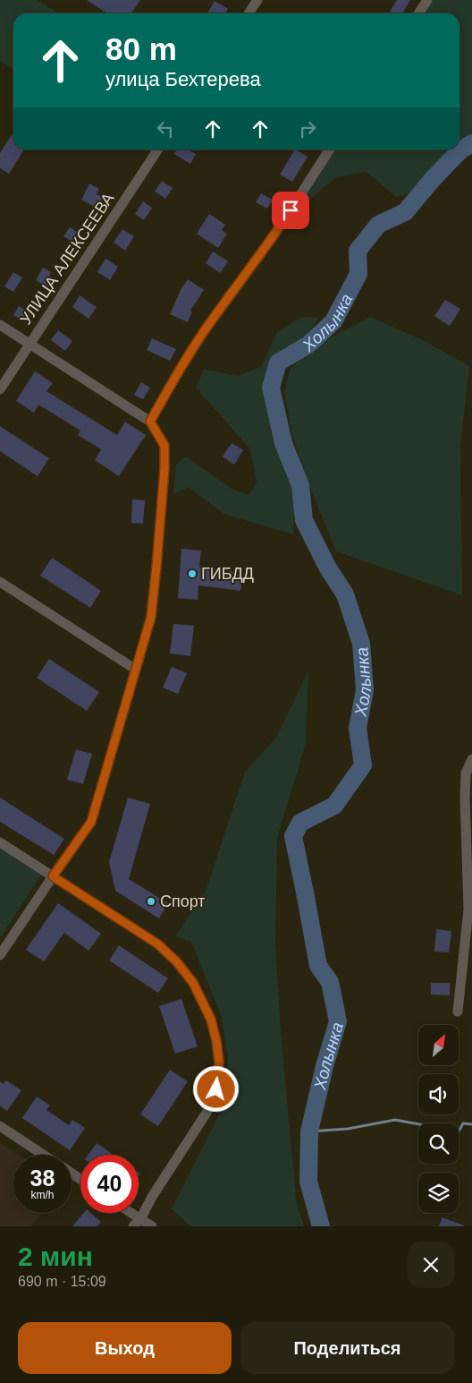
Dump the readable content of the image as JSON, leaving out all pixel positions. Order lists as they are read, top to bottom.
{
  "streets": {
    "street": ["УЛИЦА АЛЕКСЕЕВА"]
  },
  "water": ["Холынка"],
  "places": ["ГИБДД", "Спорт"],
  "north": "top right",
  "page": {
    "turn": ["80 m", "улица Бехтерева"],
    "speed": "38 km/h",
    "limit": "40",
    "heading": ["2 мин", "690 m · 15:09"],
    "buttons": ["Выход", "Поделиться"]
  }
}
